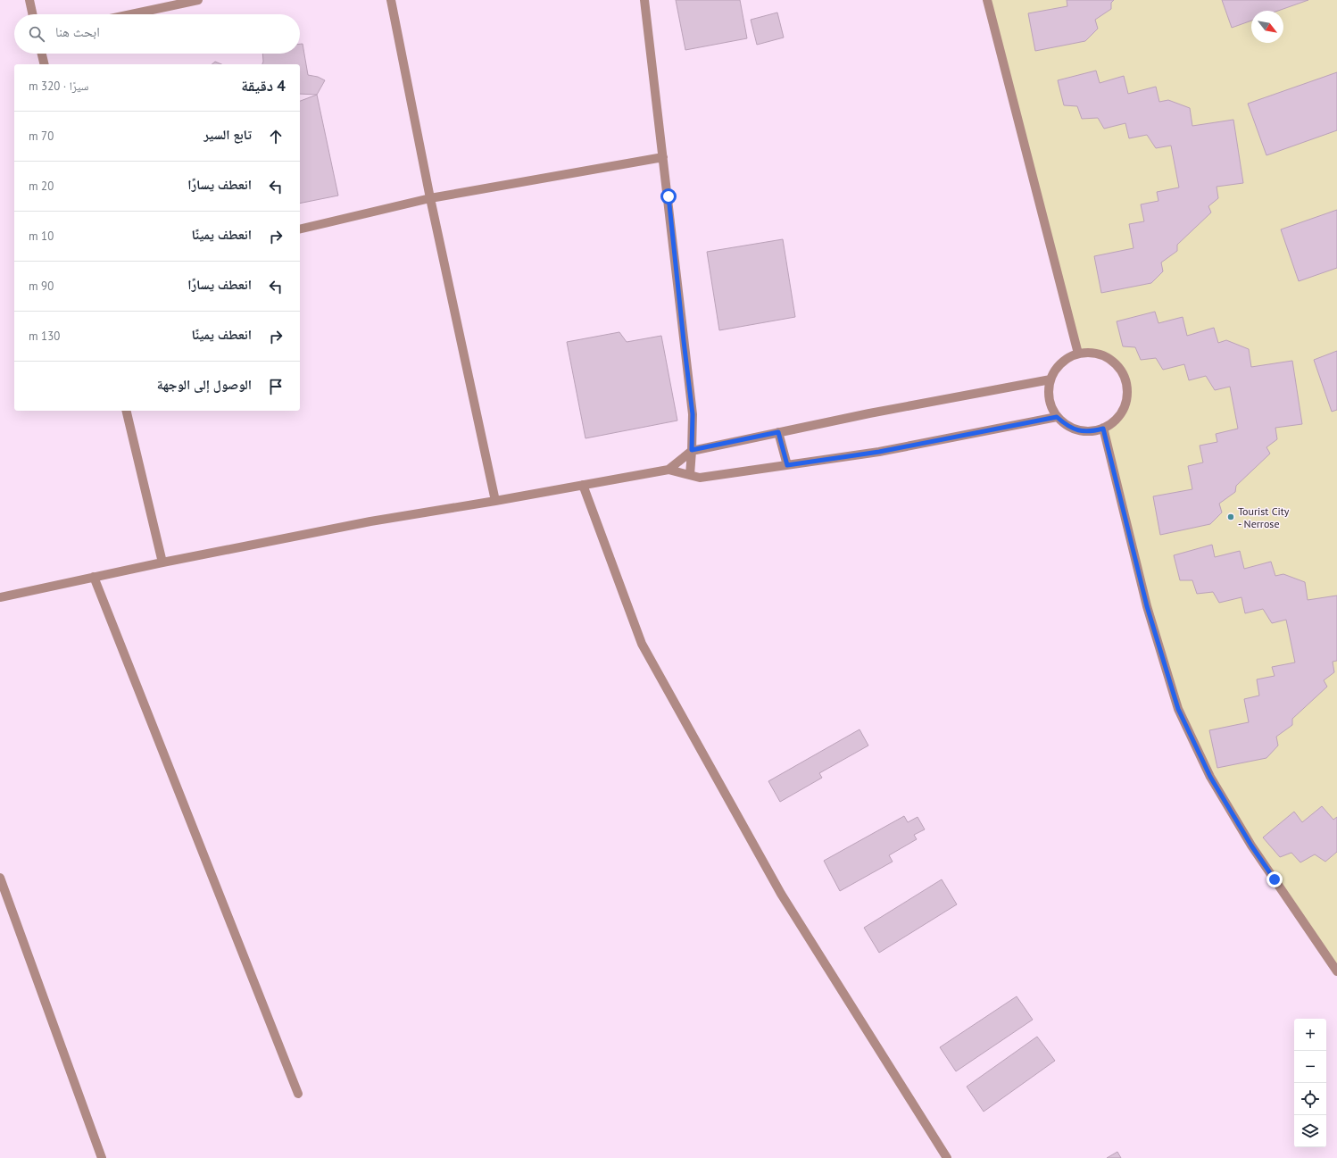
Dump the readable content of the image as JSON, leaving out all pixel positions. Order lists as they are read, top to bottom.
{
  "places": ["Tourist City - Nerrose"],
  "north": "bottom right",
  "page": {
    "search": "ابحث هنا",
    "heading": ["4 دقيقة", "سيرًا · 320 m"],
    "list": [
      ["تابع السير", "70 m"],
      ["انعطف يسارًا", "20 m"],
      ["انعطف يمينًا", "10 m"],
      ["انعطف يسارًا", "90 m"],
      ["انعطف يمينًا", "130 m"],
      "الوصول إلى الوجهة"
    ],
    "map_buttons": ["+", "−"]
  }
}
